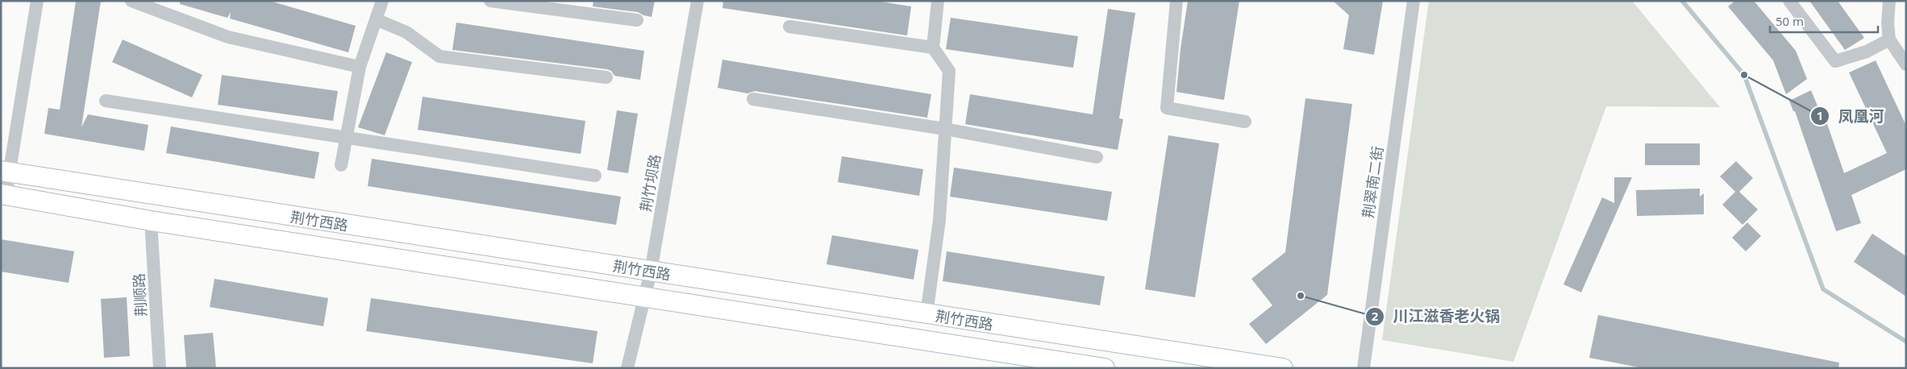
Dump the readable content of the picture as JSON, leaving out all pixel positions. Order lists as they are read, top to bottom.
{
  "streets": {
    "main road": ["荆竹西路"],
    "street": ["荆翠南二街", "荆竹坝路", "荆顺路"]
  },
  "crossings": [
    ["荆竹坝路", "荆竹西路"],
    ["荆竹西路", "荆顺路"]
  ],
  "places": ["凤凰河", "川江滋香老火锅"],
  "scale_bar": "50 m"
}
